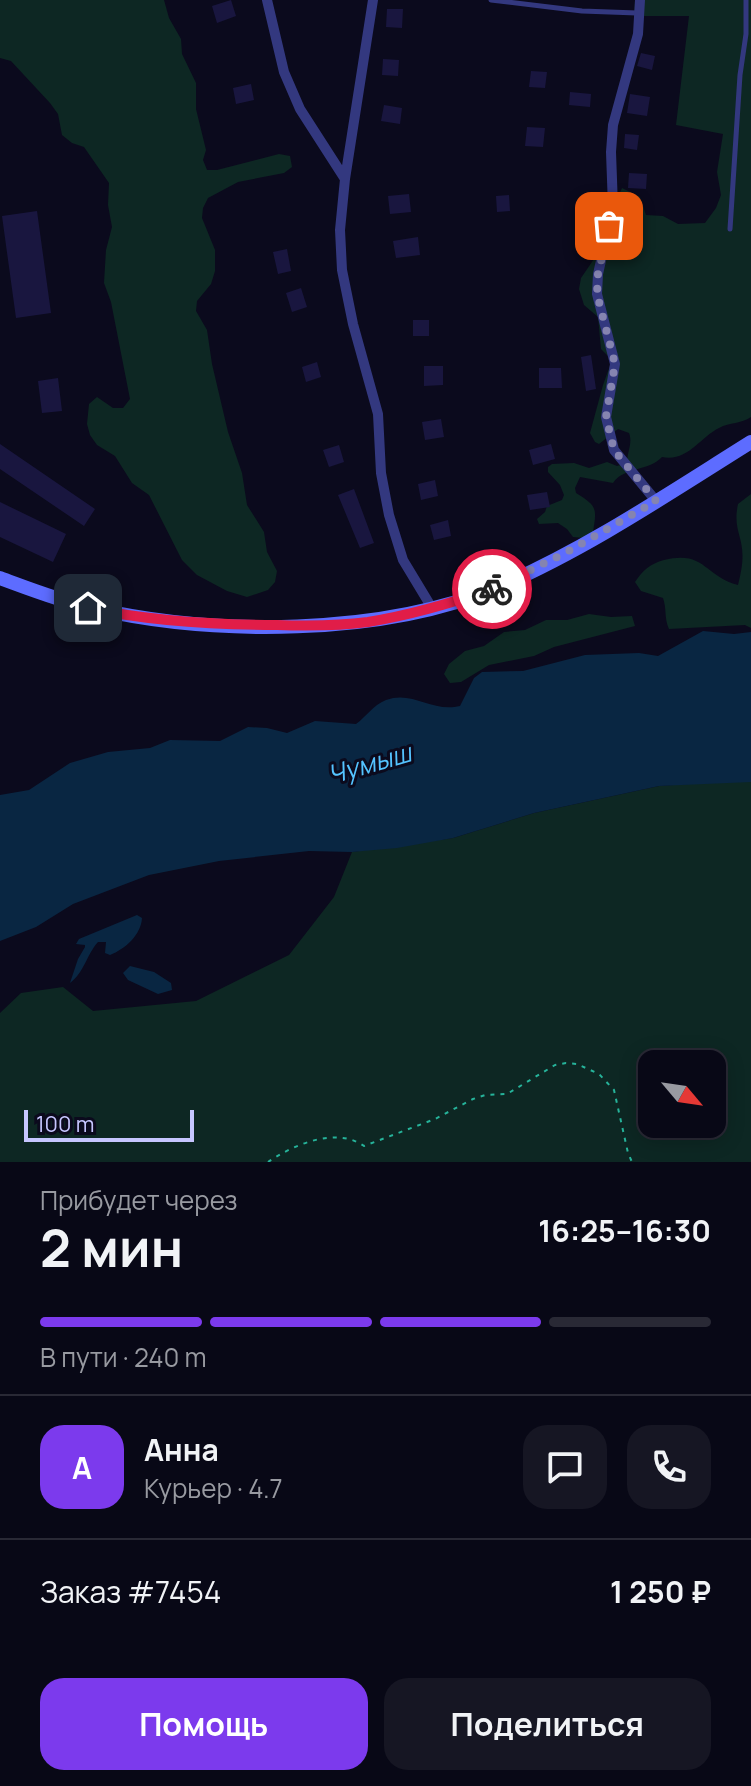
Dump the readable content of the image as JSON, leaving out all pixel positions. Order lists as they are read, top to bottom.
{
  "water": ["Чумыш"],
  "scale_bar": "100 m",
  "north": "bottom right",
  "page": {
    "scale": "100 m",
    "heading": ["2 мин", "Прибудет через", "16:25–16:30"],
    "panel": [
      "Анна",
      "Курьер · 4.7",
      "Заказ #7454",
      "1 250 ₽"
    ],
    "bar": "В пути · 240 m",
    "round": "А",
    "buttons": ["Помощь", "Поделиться"]
  }
}
